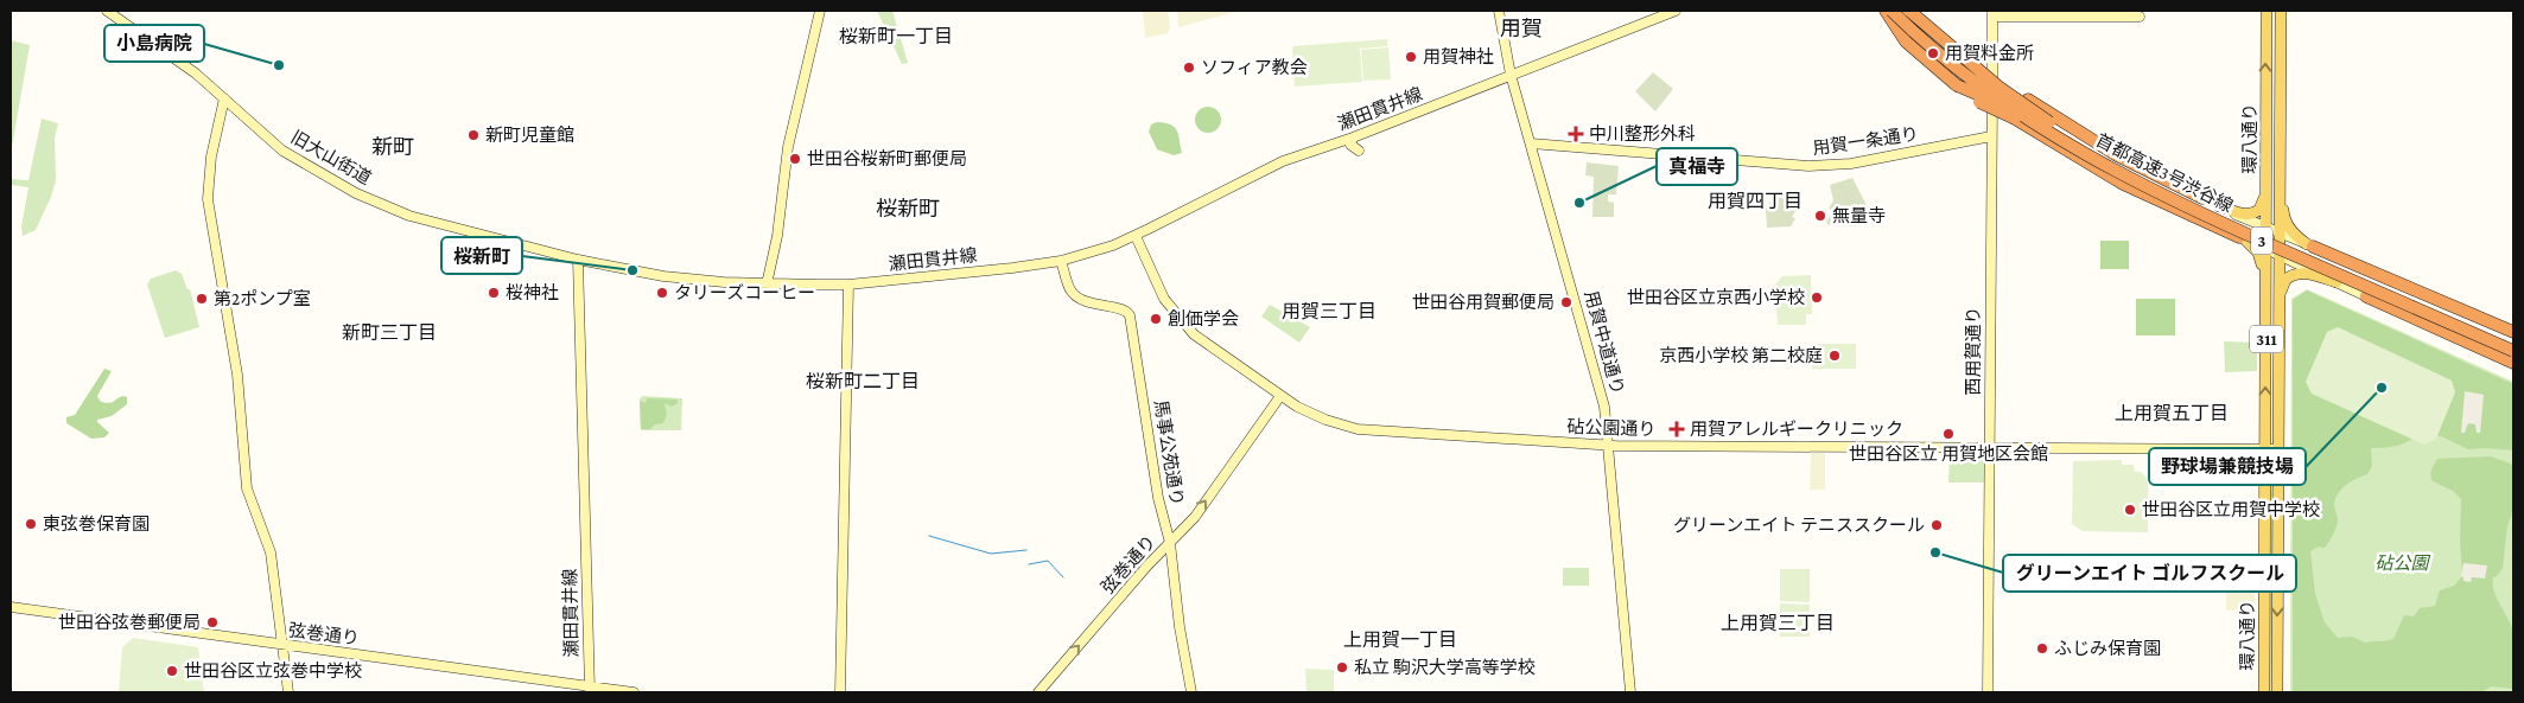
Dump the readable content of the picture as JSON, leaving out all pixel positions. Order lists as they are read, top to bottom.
{
  "streets": {
    "highway": ["首都高速3号渋谷線", "3"],
    "main road": ["環八通り", "311"],
    "street": [
      "瀬田貫井線",
      "用賀一条通り",
      "旧大山街道",
      "用賀中道通り",
      "西用賀通り",
      "砧公園通り",
      "馬事公苑通り",
      "弦巻通り"
    ]
  },
  "crossings": [
    ["瀬田貫井線", "旧大山街道"],
    ["瀬田貫井線", "用賀中道通り"],
    ["瀬田貫井線", "砧公園通り"],
    ["瀬田貫井線", "馬事公苑通り"],
    ["瀬田貫井線", "弦巻通り"],
    ["環八通り", "311"],
    ["環八通り", "砧公園通り"],
    ["用賀一条通り", "用賀中道通り"],
    ["用賀一条通り", "西用賀通り"],
    ["用賀中道通り", "砧公園通り"],
    ["西用賀通り", "砧公園通り"],
    ["砧公園通り", "弦巻通り"],
    ["馬事公苑通り", "弦巻通り"]
  ],
  "one_way": ["弦巻通り"],
  "districts": [
    "用賀",
    "桜新町一丁目",
    "新町",
    "用賀四丁目",
    "桜新町",
    "用賀三丁目",
    "新町三丁目",
    "桜新町二丁目",
    "上用賀五丁目",
    "上用賀三丁目",
    "上用賀一丁目"
  ],
  "parks": ["砧公園"],
  "places": {
    "other": [
      "用賀料金所",
      "用賀神社",
      "小島病院",
      "ソフィア教会",
      "新町児童館",
      "世田谷桜新町郵便局",
      "真福寺",
      "無量寺",
      "桜新町",
      "桜神社",
      "タリーズコーヒー",
      "世田谷区立京西小学校",
      "第2ポンプ室",
      "世田谷用賀郵便局",
      "創価学会",
      "京西小学校 第二校庭",
      "野球場兼競技場",
      "世田谷区立 用賀地区会館",
      "世田谷区立用賀中学校",
      "東弦巻保育園",
      "グリーンエイト テニススクール",
      "グリーンエイト ゴルフスクール",
      "世田谷弦巻郵便局",
      "ふじみ保育園",
      "私立 駒沢大学高等学校",
      "世田谷区立弦巻中学校"
    ],
    "health": ["中川整形外科", "用賀アレルギークリニック"]
  }
}
